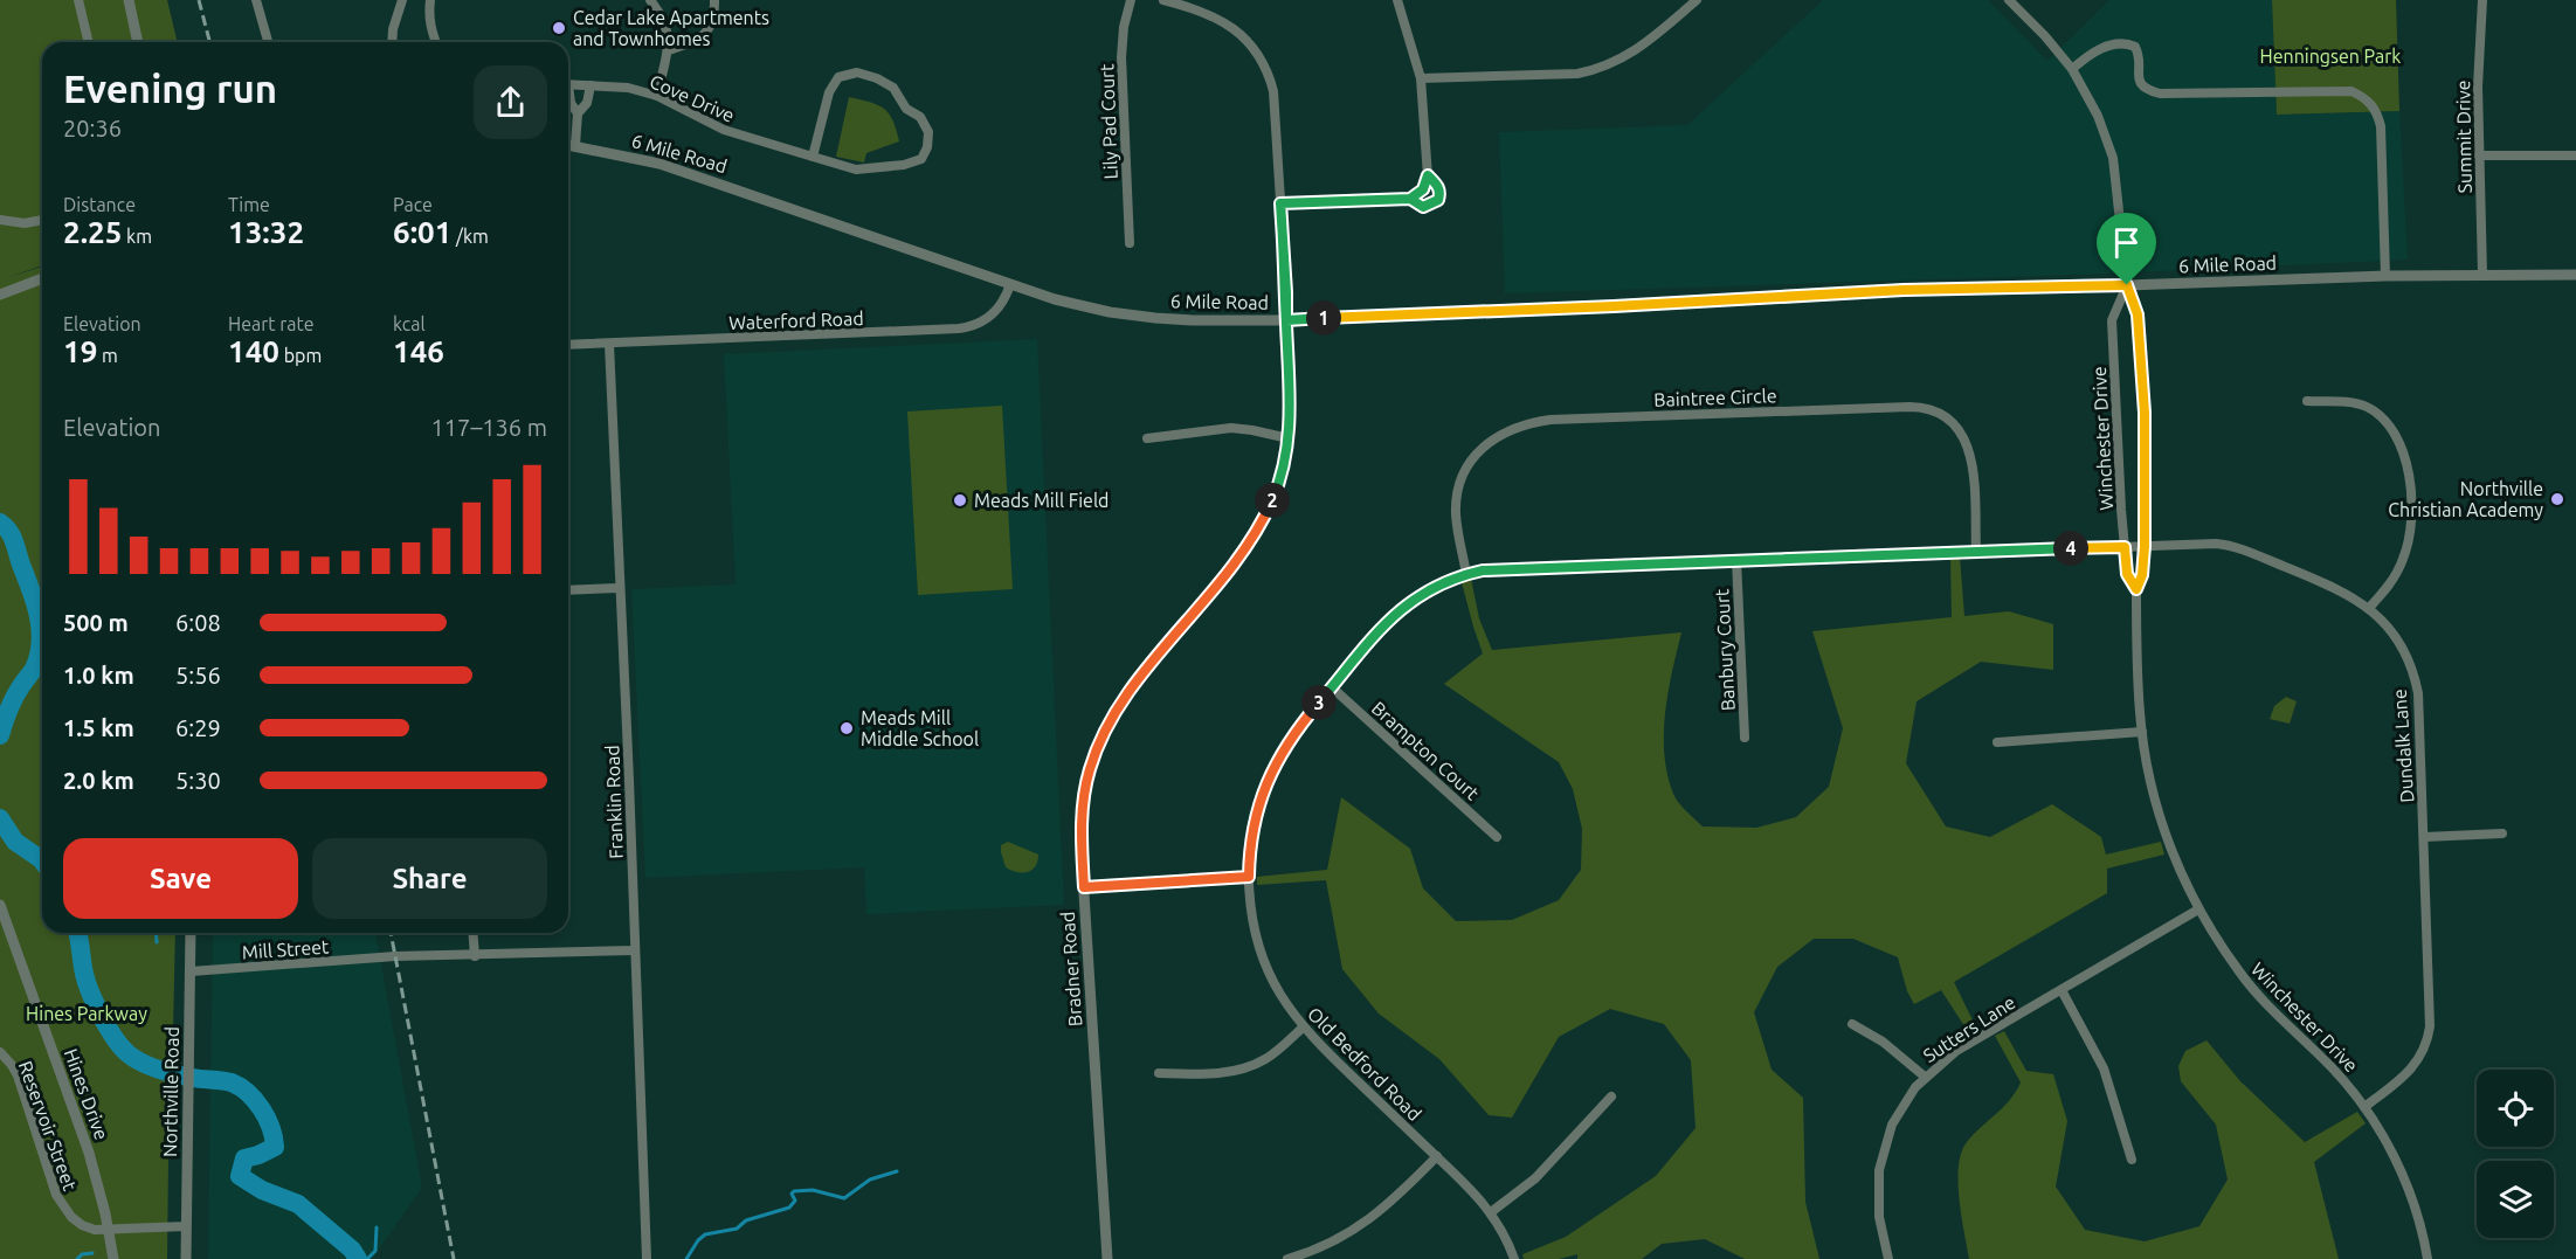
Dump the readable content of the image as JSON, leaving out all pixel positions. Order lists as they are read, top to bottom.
{
  "streets": {
    "street": [
      "Cove Drive",
      "Lily Pad Court",
      "Summit Drive",
      "6 Mile Road",
      "Waterford Road",
      "Baintree Circle",
      "Winchester Drive",
      "Banbury Court",
      "Dundalk Lane",
      "Brampton Court",
      "Franklin Road",
      "Mill Street",
      "Bradner Road",
      "Sutters Lane",
      "Old Bedford Road",
      "Northville Road",
      "Hines Drive",
      "Reservoir Street"
    ]
  },
  "crossings": [
    ["Summit Drive", "6 Mile Road"],
    ["6 Mile Road", "Waterford Road"],
    ["6 Mile Road", "Winchester Drive"],
    ["6 Mile Road", "Bradner Road"],
    ["Waterford Road", "Franklin Road"],
    ["Baintree Circle", "Dundalk Lane"],
    ["Baintree Circle", "Old Bedford Road"],
    ["Winchester Drive", "Dundalk Lane"],
    ["Winchester Drive", "Sutters Lane"],
    ["Banbury Court", "Dundalk Lane"],
    ["Banbury Court", "Old Bedford Road"],
    ["Dundalk Lane", "Old Bedford Road"],
    ["Brampton Court", "Old Bedford Road"],
    ["Franklin Road", "Mill Street"],
    ["Mill Street", "Northville Road"],
    ["Northville Road", "Reservoir Street"],
    ["Hines Drive", "Reservoir Street"]
  ],
  "parks": ["Henningsen Park", "Hines Parkway"],
  "places": [
    "Cedar Lake Apartments and Townhomes",
    "Northville Christian Academy",
    "Meads Mill Field",
    "Meads Mill Middle School"
  ],
  "page": {
    "heading": ["Evening run", "20:36"],
    "stats": [
      ["Distance", "2.25 km"],
      ["Time", "13:32"],
      ["Pace", "6:01 /km"],
      ["Elevation", "19 m"],
      ["Heart rate", "140 bpm"],
      ["kcal", "146"]
    ],
    "pins": [
      "1",
      "2",
      "4",
      "3"
    ],
    "chart": ["Elevation", "117–136 m"],
    "list": [
      {
        "name": "500 m",
        "note": "6:08"
      },
      {
        "name": "1.0 km",
        "note": "5:56"
      },
      {
        "name": "1.5 km",
        "note": "6:29"
      },
      {
        "name": "2.0 km",
        "note": "5:30"
      }
    ],
    "buttons": ["Save", "Share"]
  }
}
